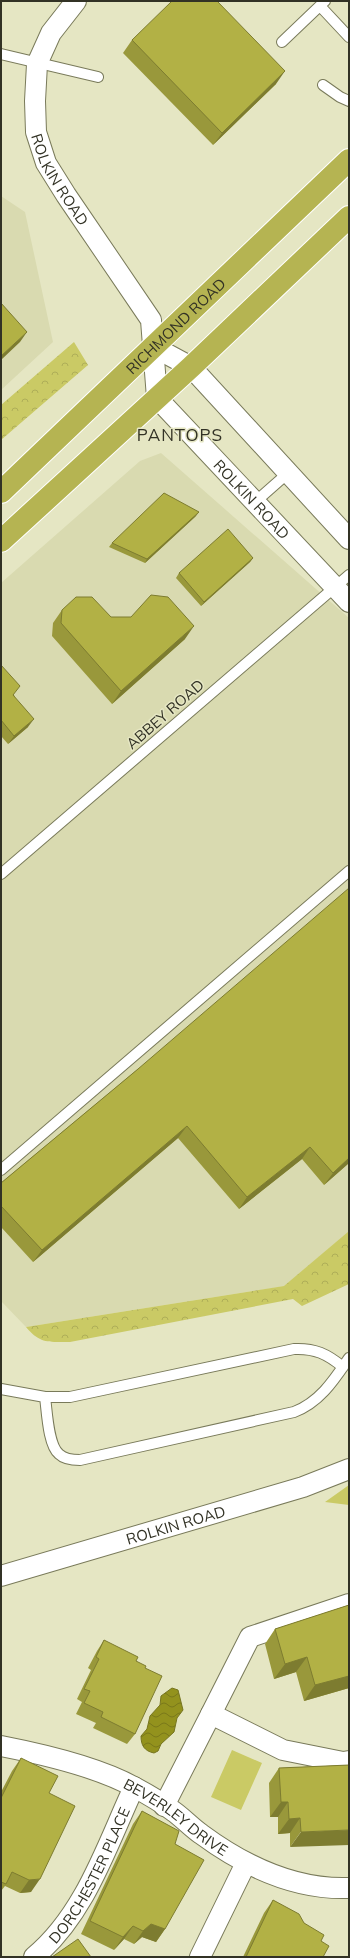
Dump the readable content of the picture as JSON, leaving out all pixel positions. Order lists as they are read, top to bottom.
{
  "streets": {
    "highway": ["RICHMOND ROAD"],
    "street": ["ROLKIN ROAD", "BEVERLEY DRIVE", "DORCHESTER PLACE"],
    "lane": ["ABBEY ROAD"]
  },
  "crossings": [
    ["ROLKIN ROAD", "RICHMOND ROAD"],
    ["ROLKIN ROAD", "ABBEY ROAD"],
    ["BEVERLEY DRIVE", "DORCHESTER PLACE"]
  ],
  "districts": ["PANTOPS"]
}
